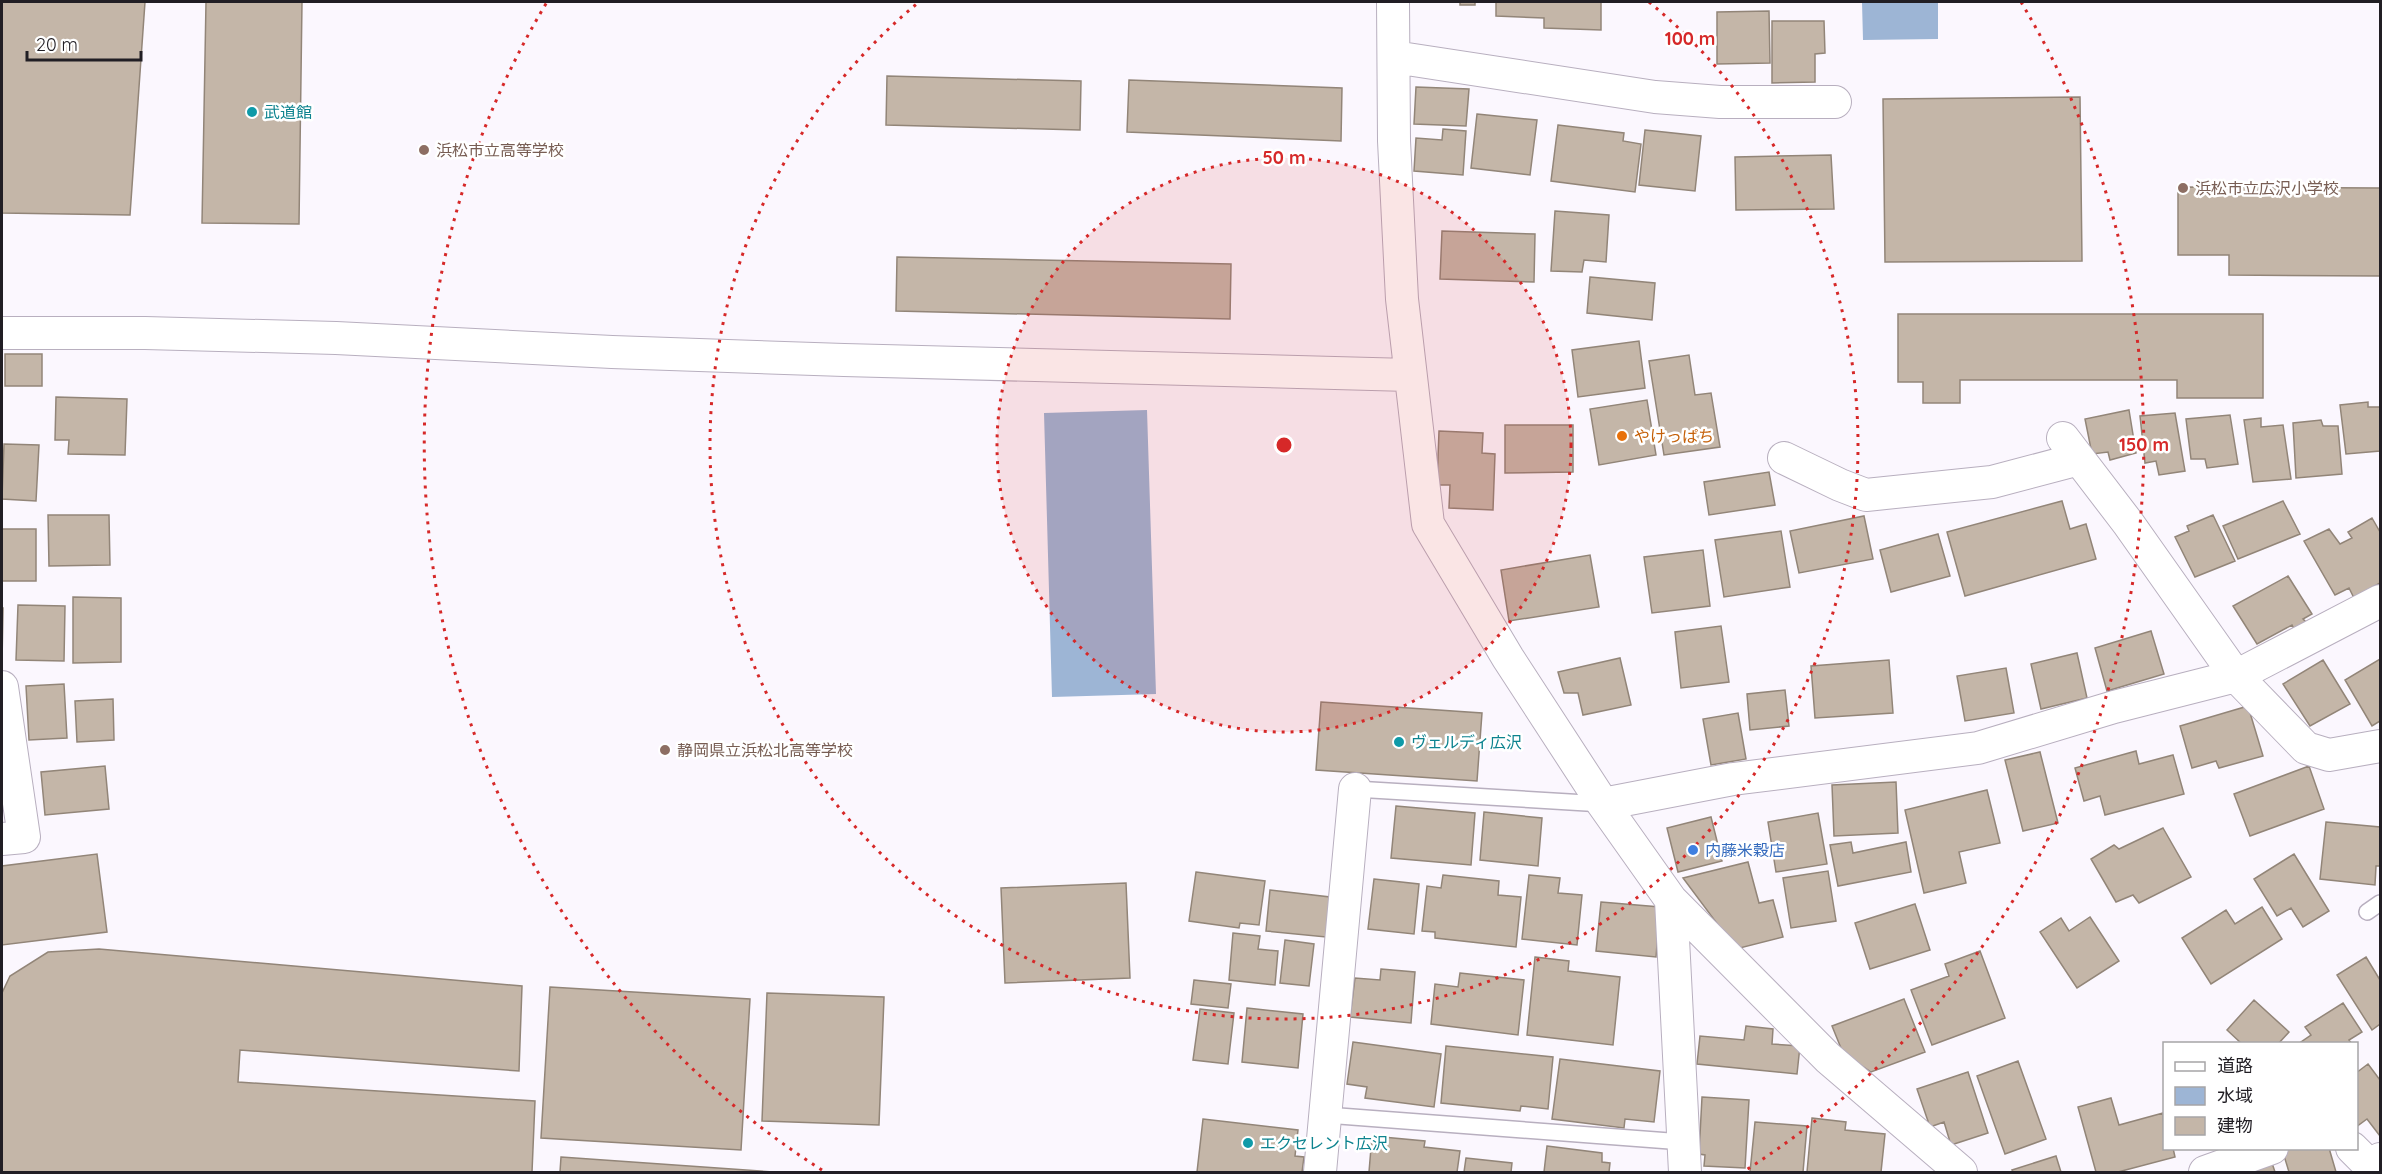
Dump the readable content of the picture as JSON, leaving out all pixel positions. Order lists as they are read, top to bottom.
{
  "places": [
    "武道館",
    "浜松市立高等学校",
    "浜松市立広沢小学校",
    "やけっぱち",
    "ヴェルディ広沢",
    "静岡県立浜松北高等学校",
    "内藤米穀店",
    "エクセレント広沢"
  ],
  "legend": ["道路", "水域", "建物"],
  "scale_bar": "20 m",
  "rings": ["100 m", "50 m", "150 m"]
}
